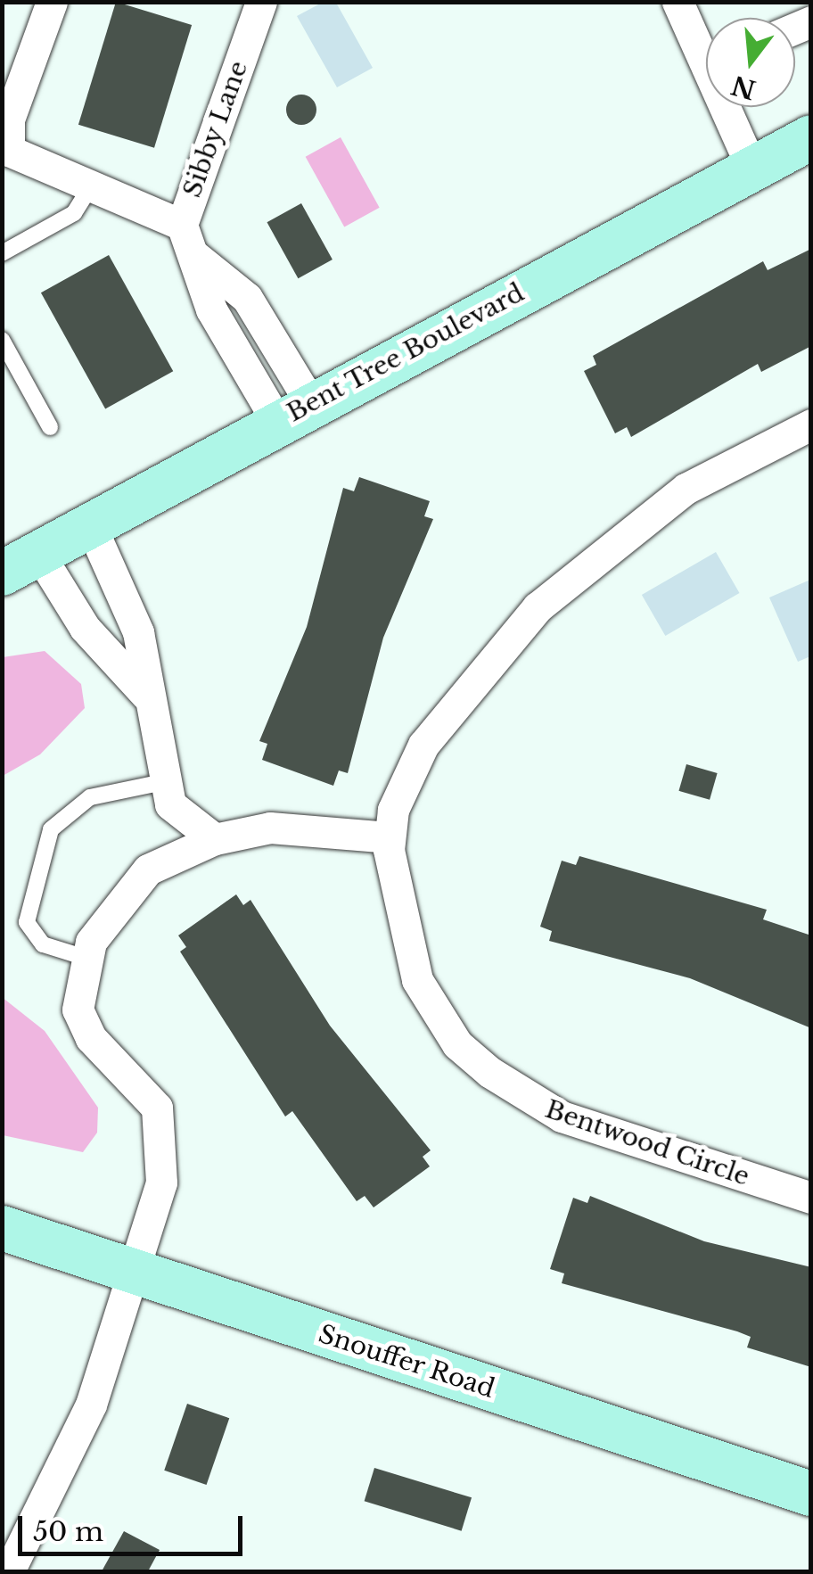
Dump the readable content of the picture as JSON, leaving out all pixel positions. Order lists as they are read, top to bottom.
{
  "streets": {
    "main road": ["Bent Tree Boulevard", "Snouffer Road"],
    "street": ["Sibby Lane", "Bentwood Circle"]
  },
  "crossings": [
    ["Sibby Lane", "Bent Tree Boulevard"]
  ],
  "scale_bar": "50 m",
  "north": "bottom"
}
